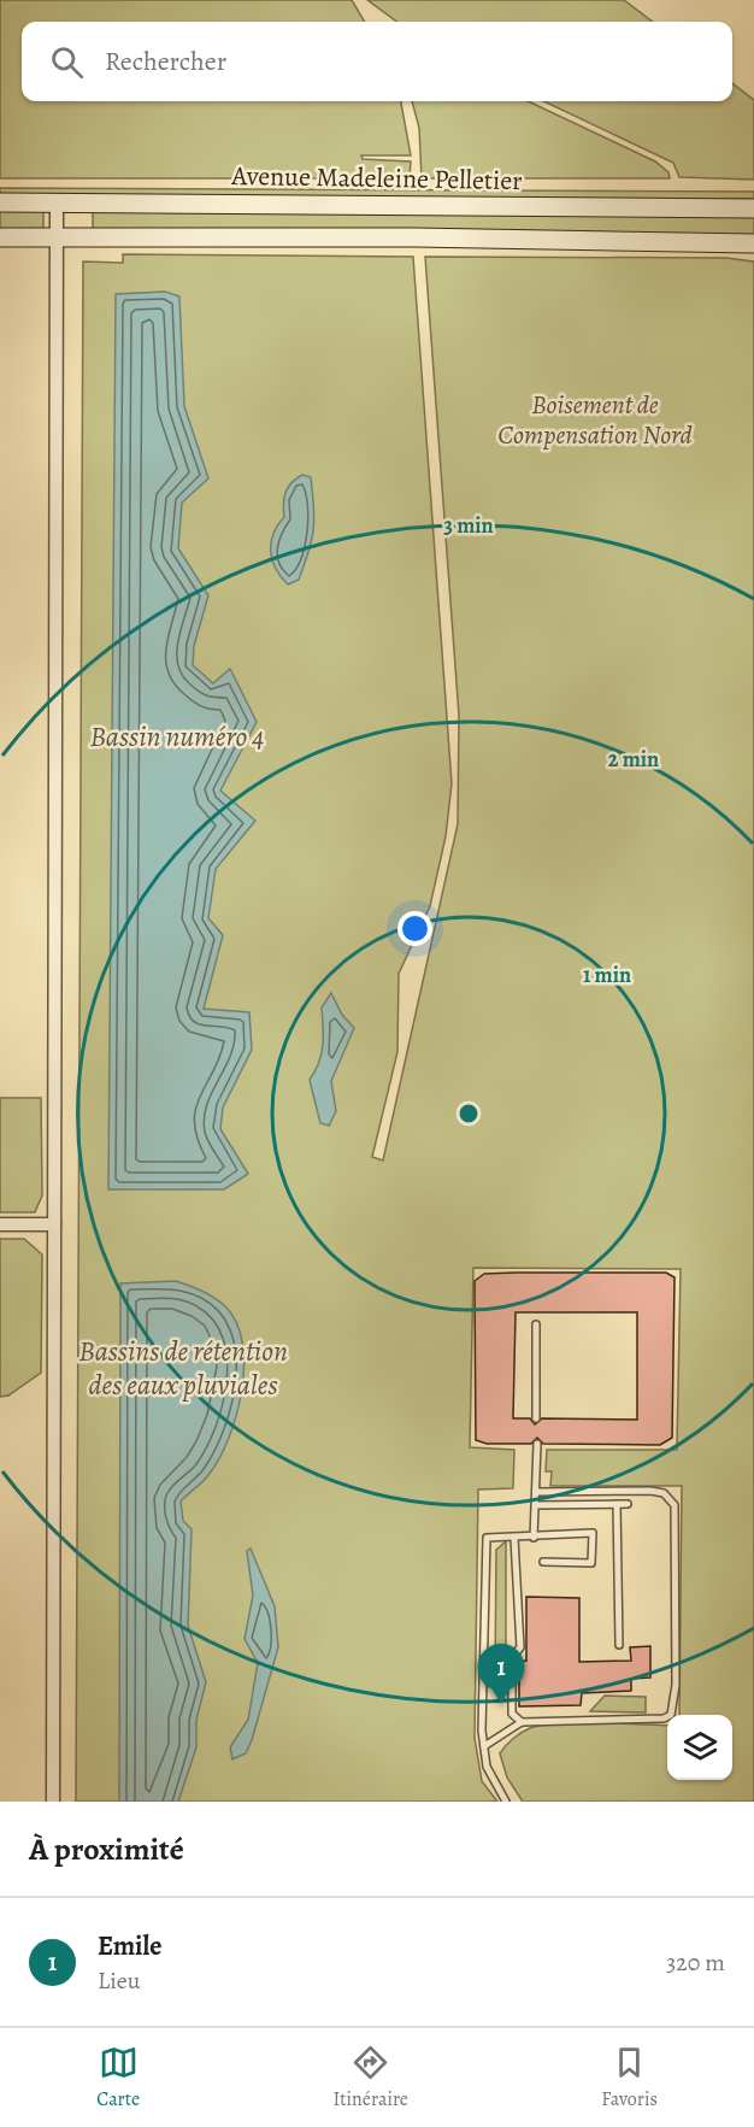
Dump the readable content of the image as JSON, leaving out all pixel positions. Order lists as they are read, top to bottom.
{
  "streets": {
    "street": ["Avenue Madeleine Pelletier"]
  },
  "water": ["Bassin numéro 4", "Bassins de rétention des eaux pluviales"],
  "parks": ["Boisement de Compensation Nord"],
  "page": {
    "search": "Rechercher",
    "pins": "1",
    "heading": "À proximité",
    "list": [
      {
        "mark": "1",
        "name": "Emile",
        "note": "Lieu",
        "value": "320 m"
      }
    ],
    "nav": ["Carte", "Itinéraire", "Favoris"]
  },
  "rings": ["3 min", "2 min", "1 min"]
}
